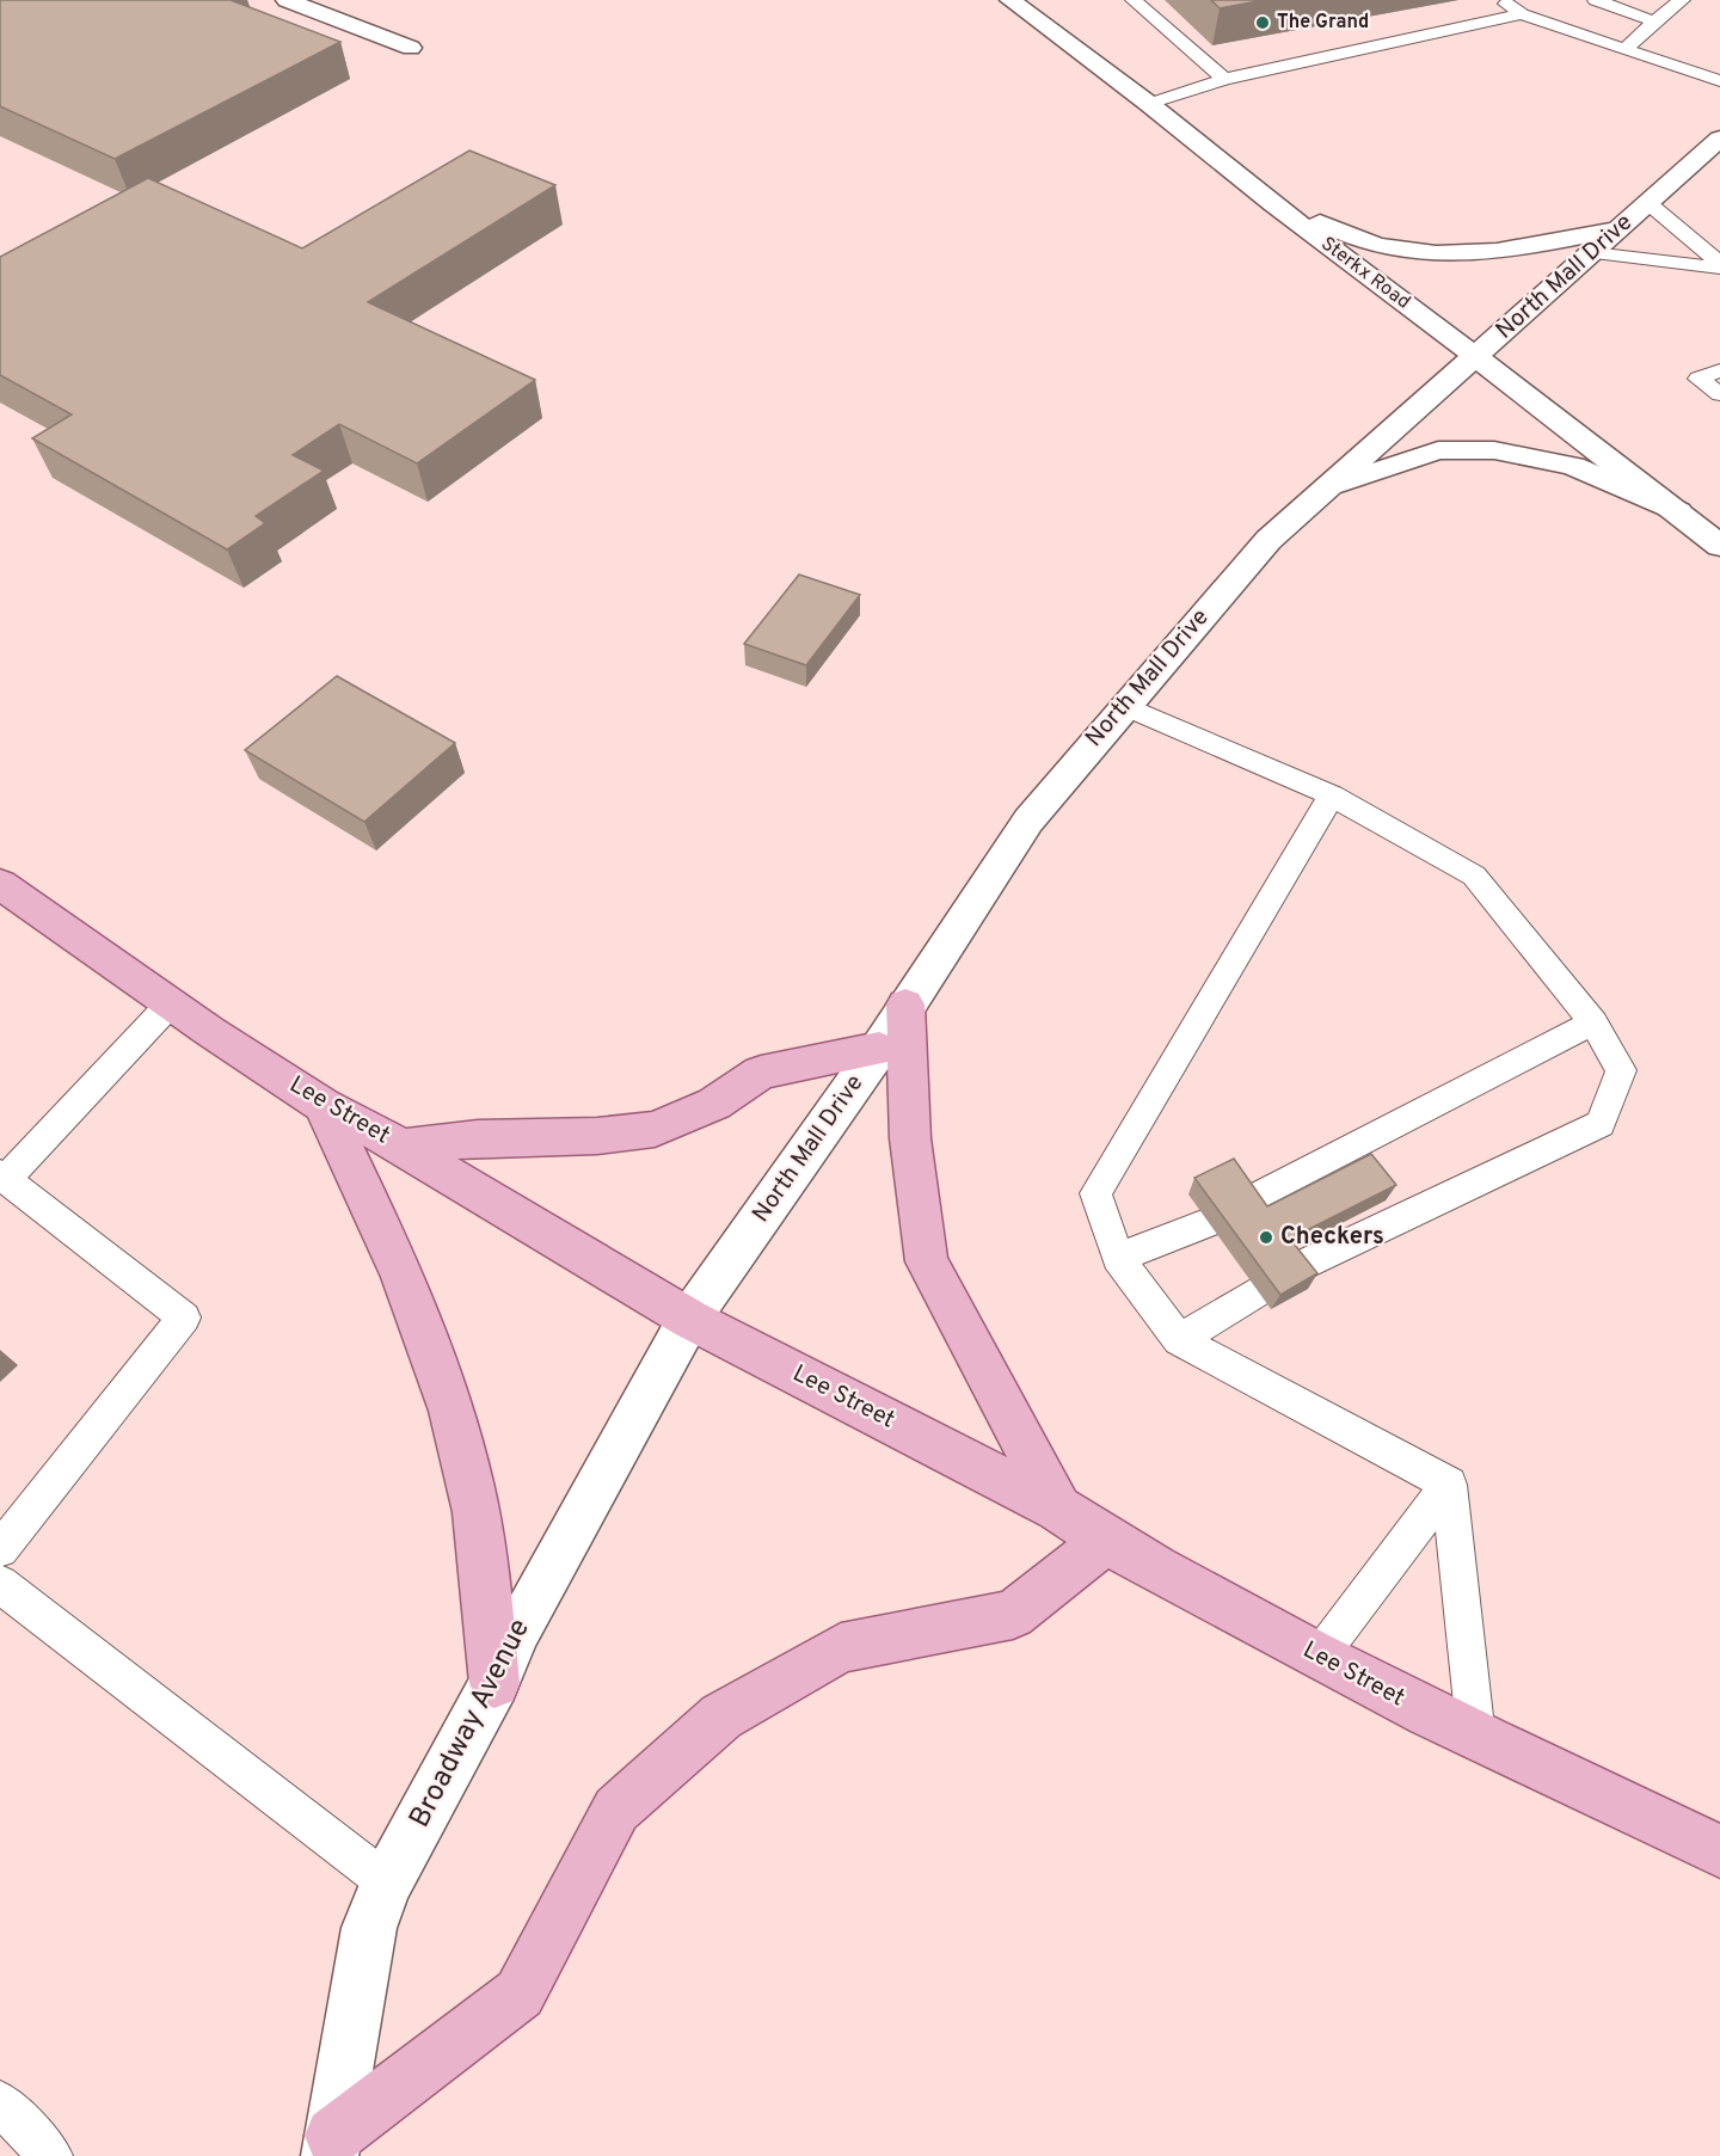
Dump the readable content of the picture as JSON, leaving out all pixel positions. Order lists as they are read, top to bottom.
{
  "streets": {
    "main road": ["Lee Street"],
    "street": ["Sterkx Road", "North Mall Drive", "Broadway Avenue"]
  },
  "crossings": [
    ["Sterkx Road", "North Mall Drive"],
    ["North Mall Drive", "Lee Street"],
    ["North Mall Drive", "Broadway Avenue"],
    ["Lee Street", "Broadway Avenue"]
  ],
  "places": ["The Grand", "Checkers"]
}
